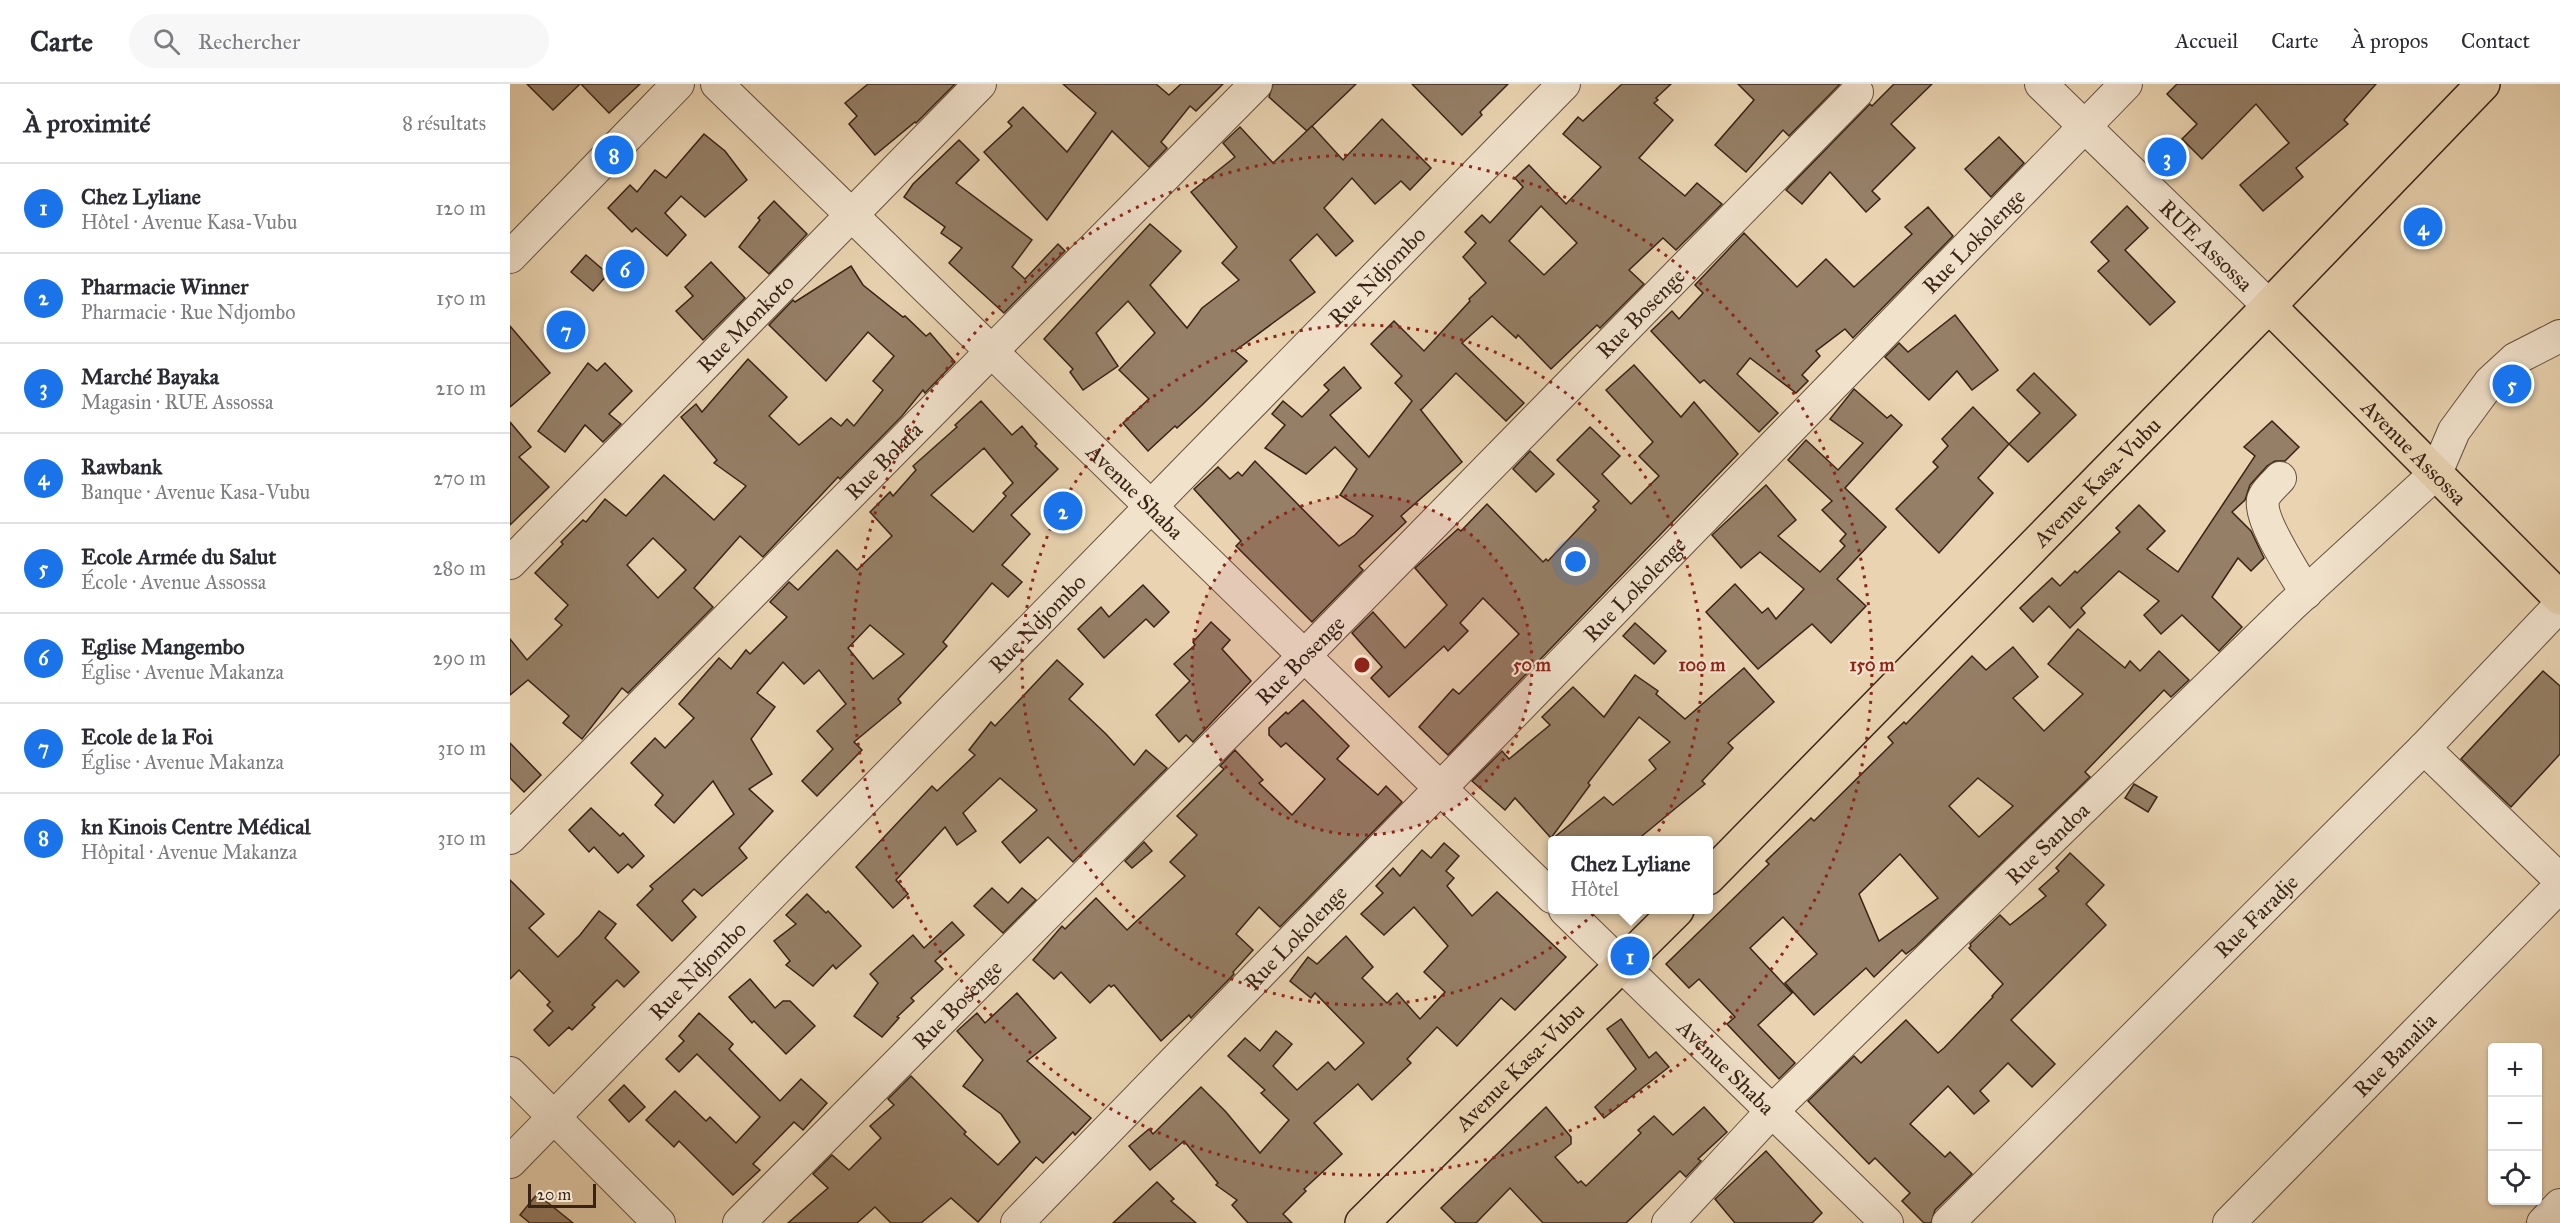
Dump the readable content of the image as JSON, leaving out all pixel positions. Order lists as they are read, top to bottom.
{
  "streets": {
    "main road": ["Avenue Assossa", "Avenue Kasa-Vubu"],
    "street": [
      "Rue Lokolenge",
      "RUE Assossa",
      "Rue Ndjombo",
      "Rue Bosenge",
      "Rue Monkoto",
      "Rue Bolafa",
      "Avenue Shaba",
      "Rue Sandoa",
      "Rue Faradje",
      "Rue Banalia"
    ]
  },
  "crossings": [
    ["Rue Lokolenge", "RUE Assossa"],
    ["Rue Lokolenge", "Avenue Shaba"],
    ["RUE Assossa", "Avenue Assossa"],
    ["RUE Assossa", "Avenue Kasa-Vubu"],
    ["Rue Ndjombo", "Avenue Shaba"],
    ["Rue Bosenge", "Avenue Shaba"],
    ["Rue Monkoto", "Avenue Shaba"],
    ["Avenue Assossa", "Avenue Kasa-Vubu"],
    ["Avenue Assossa", "Rue Sandoa"],
    ["Rue Bolafa", "Avenue Shaba"],
    ["Avenue Kasa-Vubu", "Avenue Shaba"],
    ["Avenue Shaba", "Rue Sandoa"]
  ],
  "scale_bar": "20 m",
  "page": {
    "header": "Carte",
    "search": "Rechercher",
    "nav": [
      "Accueil",
      "Carte",
      "À propos",
      "Contact"
    ],
    "heading": ["À proximité", "8 résultats"],
    "pins": [
      "8",
      "3",
      "4",
      "6",
      "7",
      "5",
      "2",
      "1"
    ],
    "list": [
      {
        "mark": "1",
        "name": "Chez Lyliane",
        "note": "Hôtel · Avenue Kasa-Vubu",
        "value": "120 m"
      },
      {
        "mark": "2",
        "name": "Pharmacie Winner",
        "note": "Pharmacie · Rue Ndjombo",
        "value": "150 m"
      },
      {
        "mark": "3",
        "name": "Marché Bayaka",
        "note": "Magasin · RUE Assossa",
        "value": "210 m"
      },
      {
        "mark": "4",
        "name": "Rawbank",
        "note": "Banque · Avenue Kasa-Vubu",
        "value": "270 m"
      },
      {
        "mark": "5",
        "name": "Ecole Armée du Salut",
        "note": "École · Avenue Assossa",
        "value": "280 m"
      },
      {
        "mark": "6",
        "name": "Eglise Mangembo",
        "note": "Église · Avenue Makanza",
        "value": "290 m"
      },
      {
        "mark": "7",
        "name": "Ecole de la Foi",
        "note": "Église · Avenue Makanza",
        "value": "310 m"
      },
      {
        "mark": "8",
        "name": "kn Kinois Centre Médical",
        "note": "Hôpital · Avenue Makanza",
        "value": "310 m"
      }
    ],
    "popup": ["Chez Lyliane", "Hôtel"],
    "map_buttons": ["+", "−"],
    "scale": "20 m"
  },
  "rings": ["50 m", "100 m", "150 m"]
}
